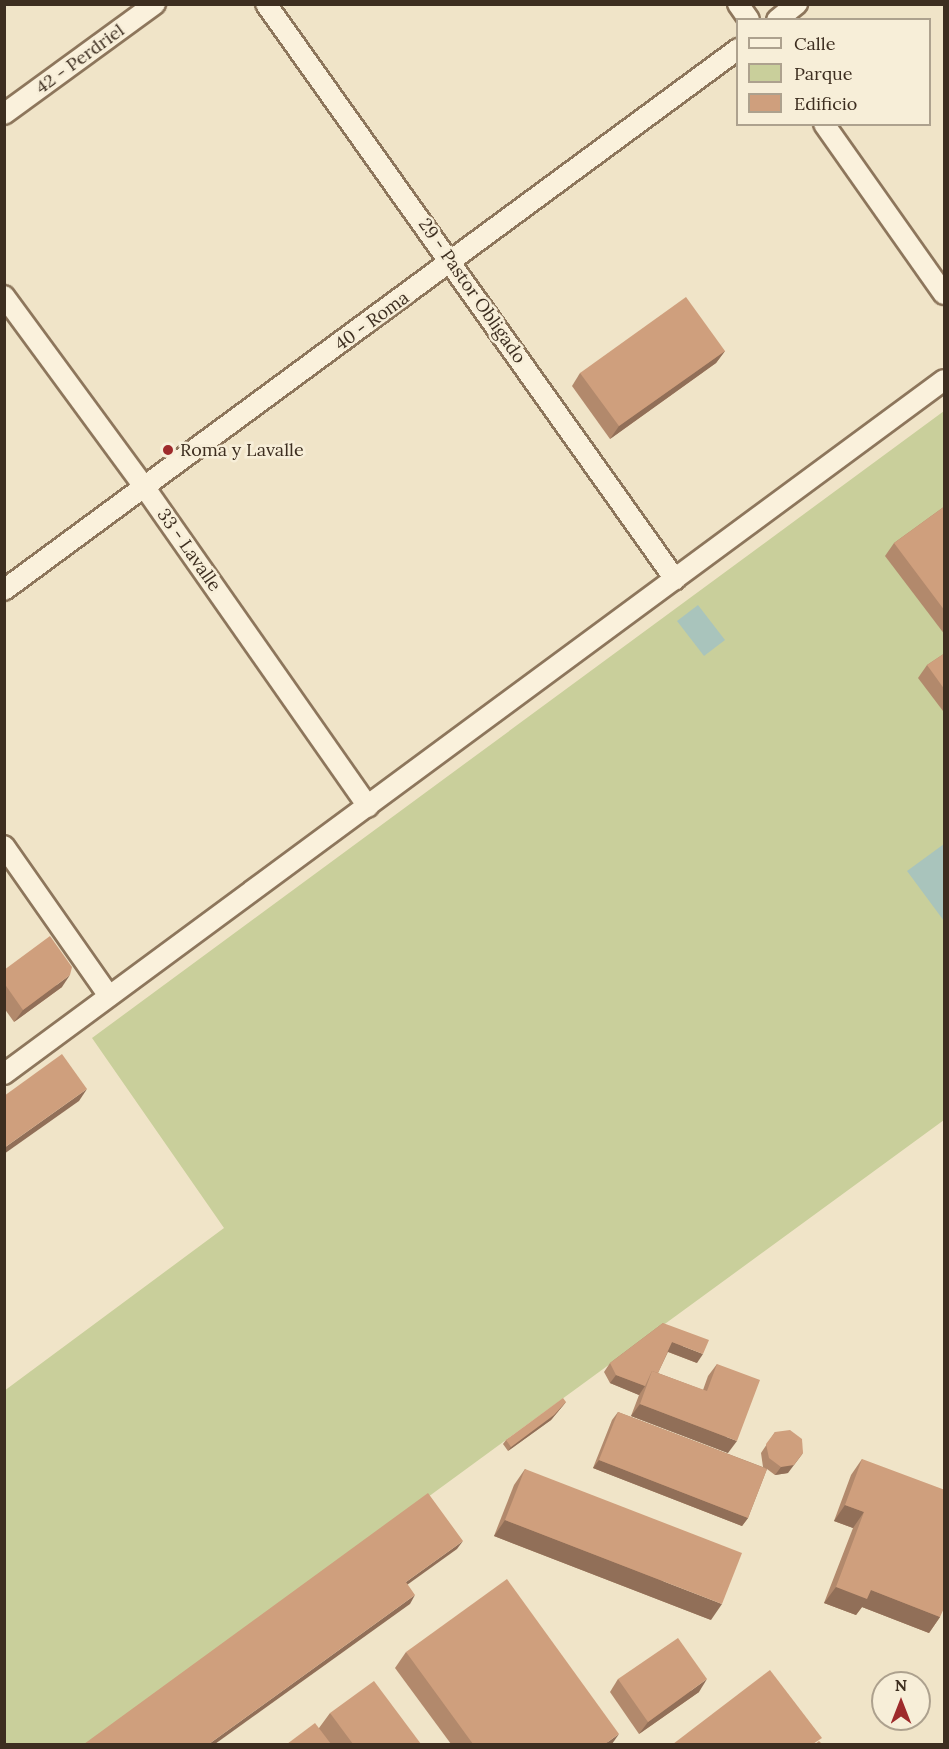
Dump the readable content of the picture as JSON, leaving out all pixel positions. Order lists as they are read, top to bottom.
{
  "streets": {
    "street": [
      "42 - Perdriel",
      "29 - Pastor Obligado",
      "40 - Roma",
      "33 - Lavalle"
    ]
  },
  "crossings": [
    ["29 - Pastor Obligado", "40 - Roma"],
    ["40 - Roma", "33 - Lavalle"]
  ],
  "places": ["Roma y Lavalle"],
  "legend": ["Calle", "Parque", "Edificio"],
  "north": "top"
}
